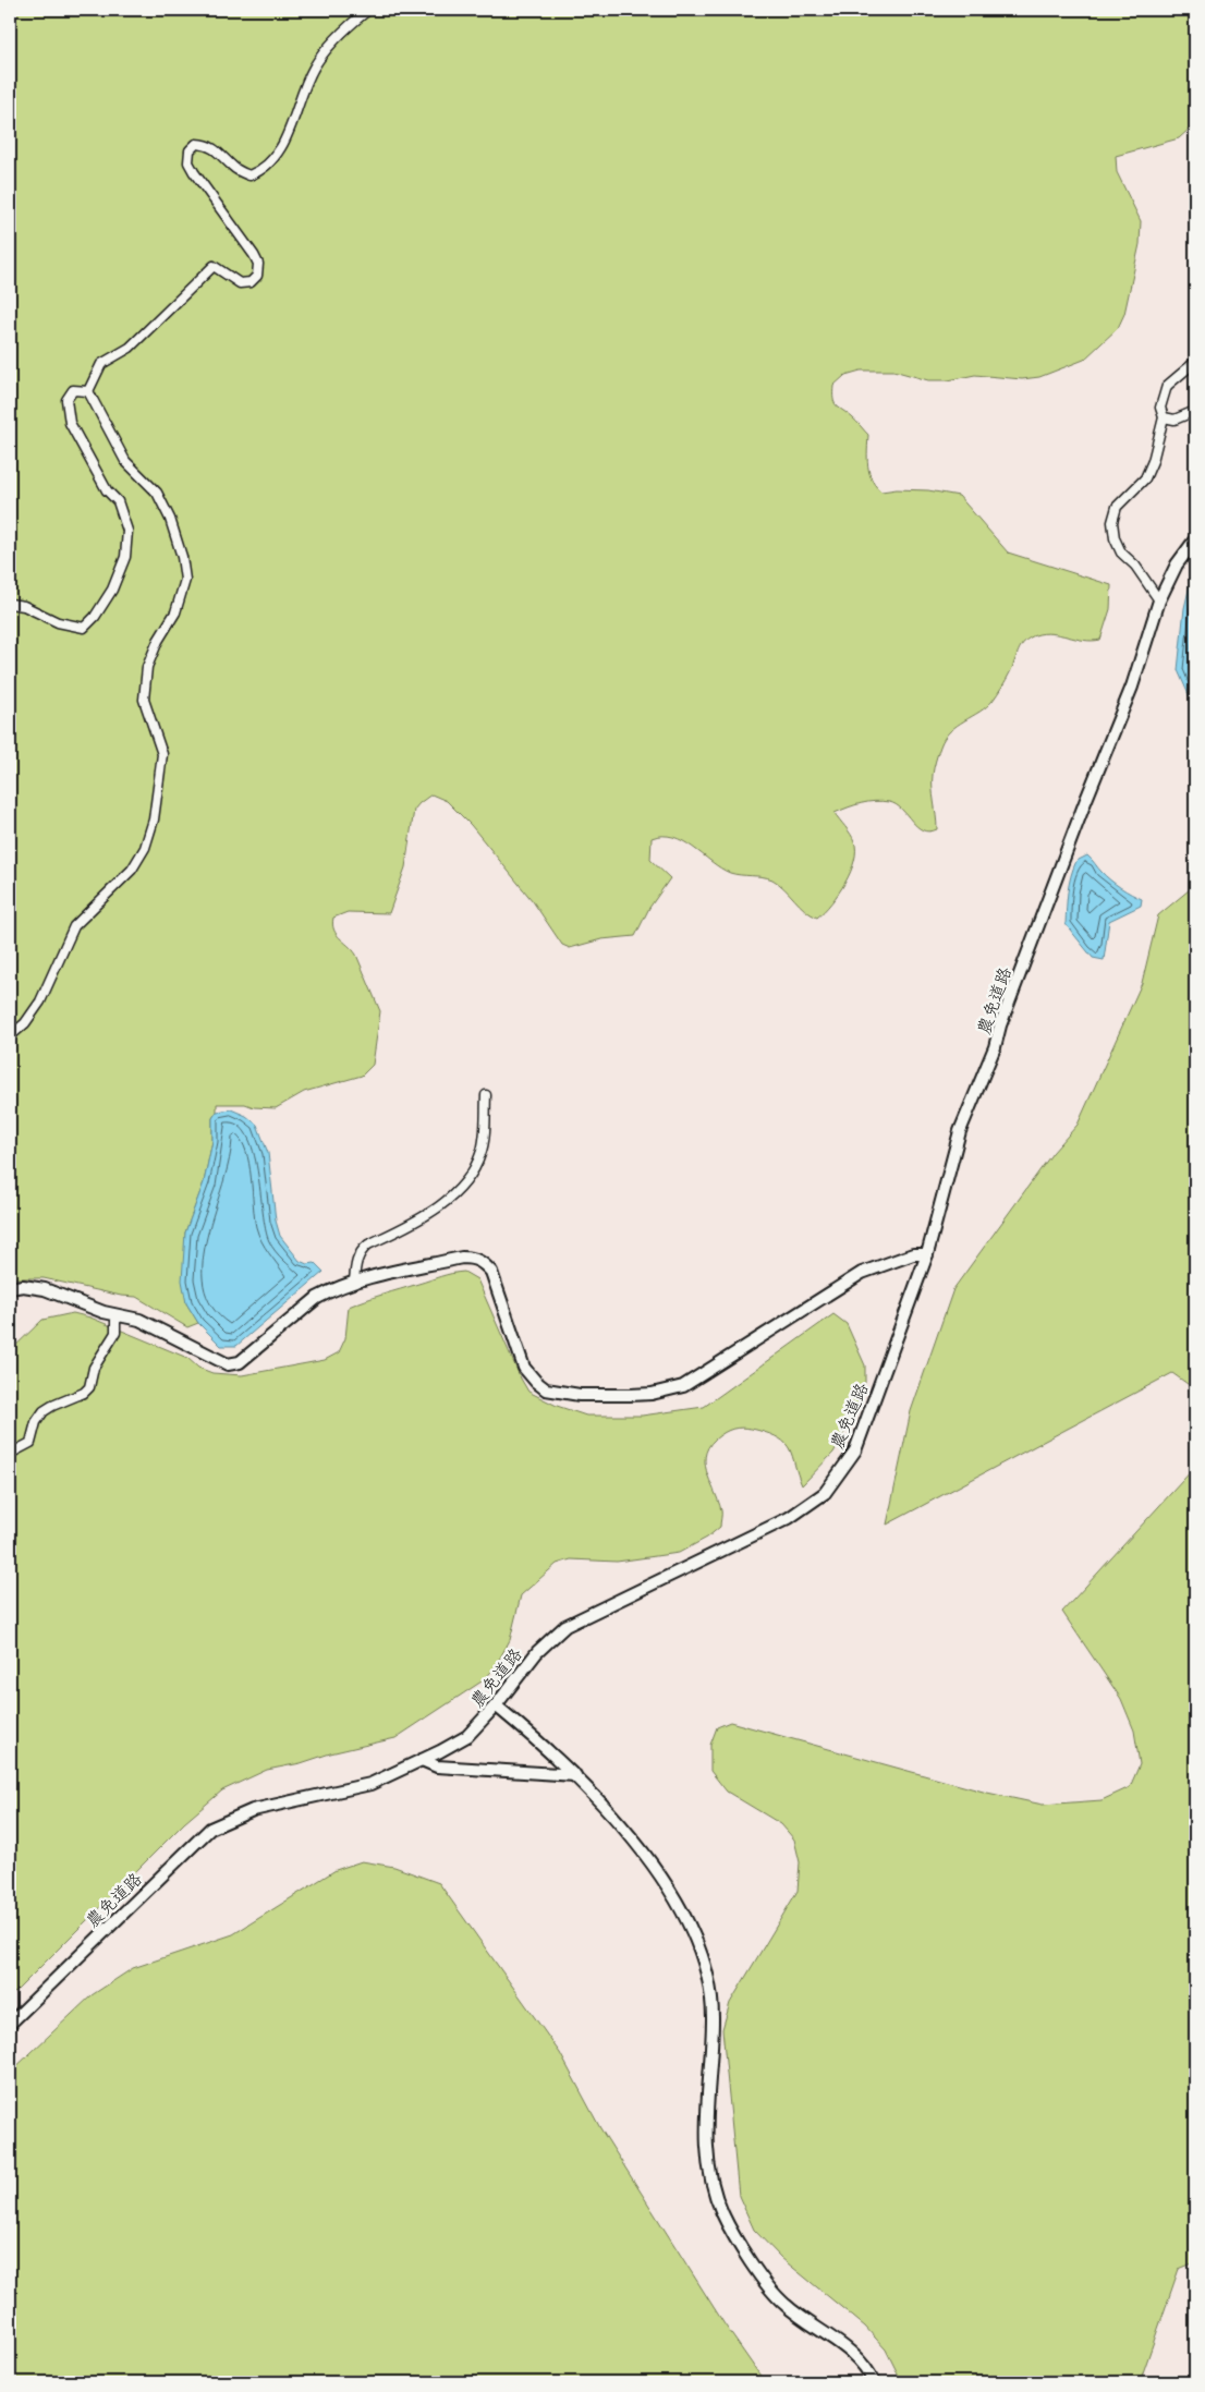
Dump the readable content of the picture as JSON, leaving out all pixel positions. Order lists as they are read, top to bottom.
{
  "streets": {
    "street": ["農免道路"]
  }
}
